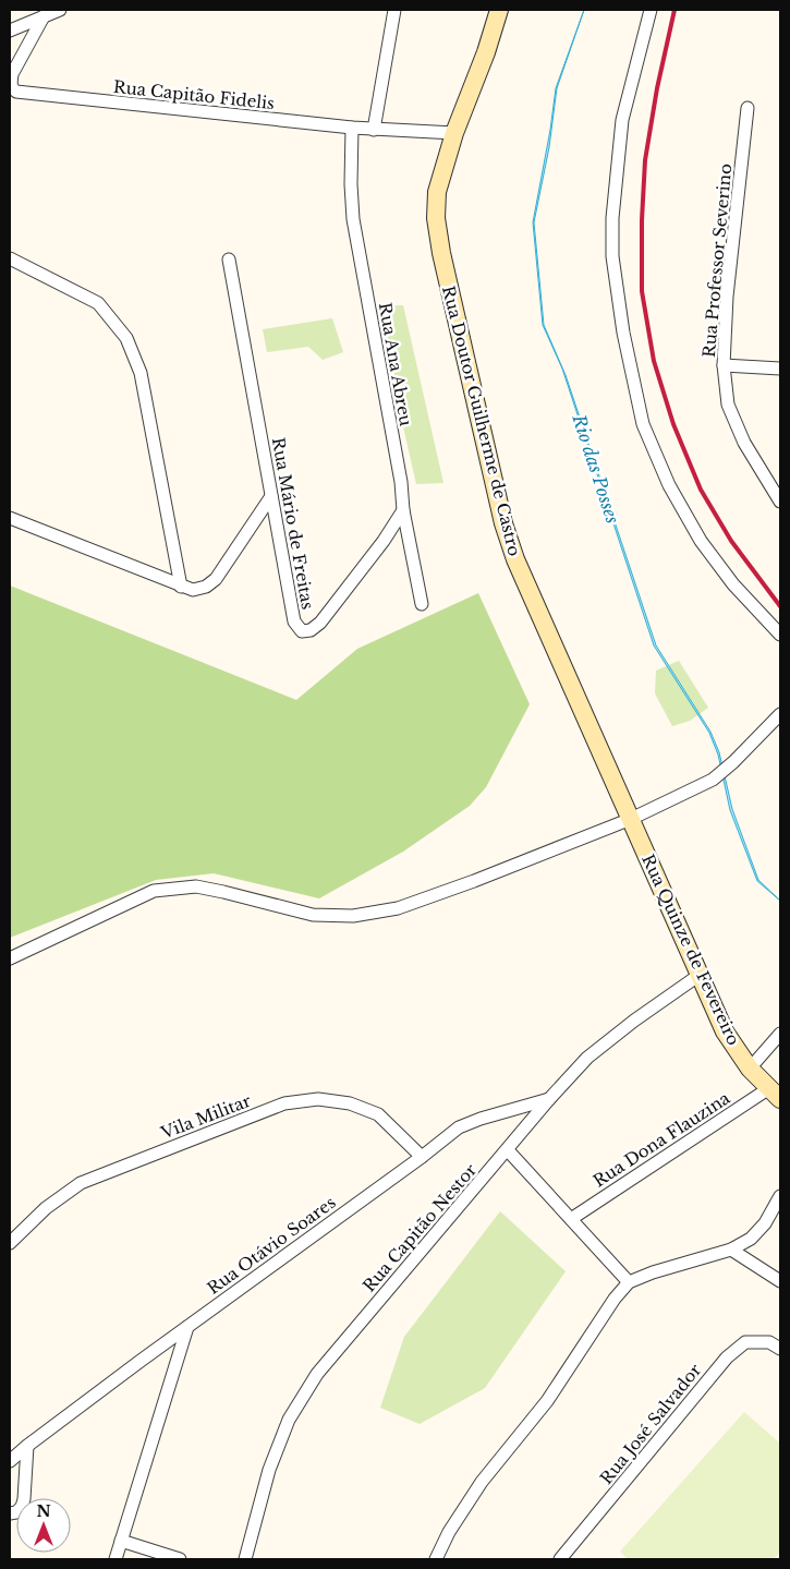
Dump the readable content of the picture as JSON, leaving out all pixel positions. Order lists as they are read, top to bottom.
{
  "streets": {
    "main road": ["Rua Doutor Guilherme de Castro", "Rua Quinze de Fevereiro"],
    "street": [
      "Rua Capitão Fidelis",
      "Rua Professor Severino",
      "Rua Ana Abreu",
      "Rua Mário de Freitas",
      "Vila Militar",
      "Rua Dona Flauzina",
      "Rua Capitão Nestor",
      "Rua Otávio Soares",
      "Rua José Salvador"
    ]
  },
  "crossings": [
    ["Rua Capitão Fidelis", "Rua Ana Abreu"],
    ["Rua Capitão Fidelis", "Rua Doutor Guilherme de Castro"],
    ["Rua Ana Abreu", "Rua Mário de Freitas"],
    ["Rua Doutor Guilherme de Castro", "Rua Quinze de Fevereiro"],
    ["Rua Quinze de Fevereiro", "Rua Dona Flauzina"],
    ["Rua Quinze de Fevereiro", "Rua Capitão Nestor"],
    ["Vila Militar", "Rua Otávio Soares"],
    ["Rua Capitão Nestor", "Rua Otávio Soares"]
  ],
  "water": ["Rio das Posses"],
  "north": "top"
}
